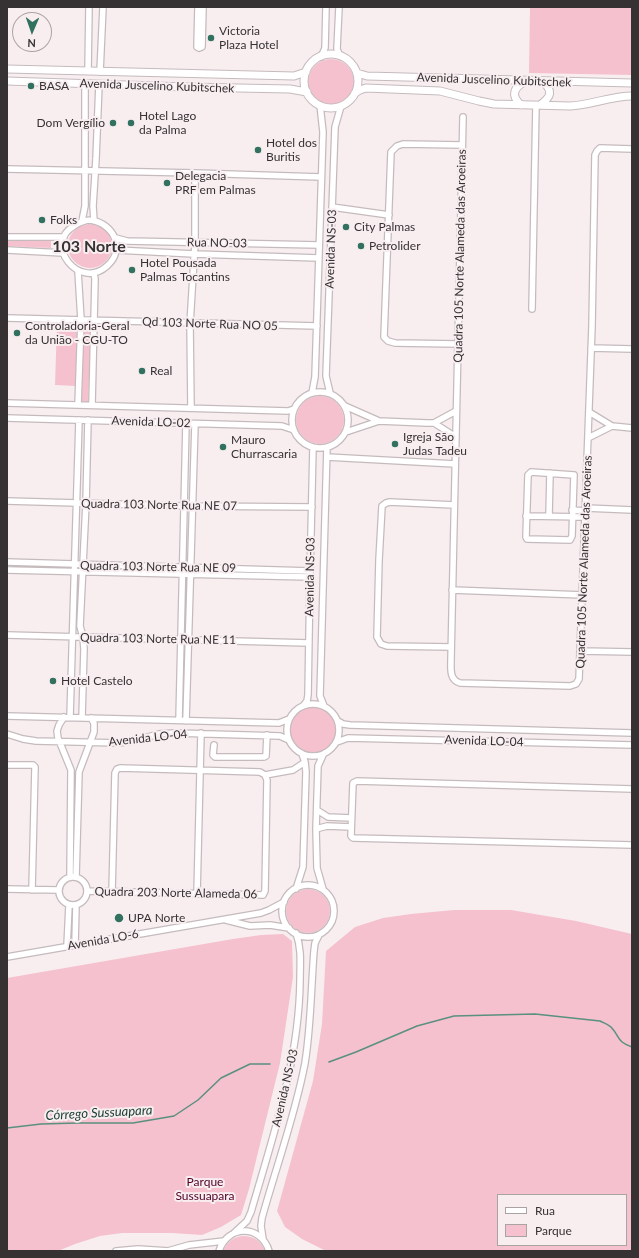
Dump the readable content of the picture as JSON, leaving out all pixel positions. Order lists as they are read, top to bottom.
{
  "streets": {
    "main road": ["Avenida Juscelino Kubitschek"],
    "street": [
      "Rua NO-03",
      "Avenida NS-03",
      "Quadra 105 Norte Alameda das Aroeiras",
      "Qd 103 Norte Rua NO 05",
      "Avenida LO-02",
      "Quadra 103 Norte Rua NE 07",
      "Quadra 103 Norte Rua NE 09",
      "Quadra 103 Norte Rua NE 11",
      "Avenida LO-04",
      "Quadra 203 Norte Alameda 06",
      "Avenida LO-6"
    ]
  },
  "crossings": [
    ["Avenida Juscelino Kubitschek", "Avenida NS-03"],
    ["Rua NO-03", "Avenida NS-03"],
    ["Avenida NS-03", "Qd 103 Norte Rua NO 05"],
    ["Avenida NS-03", "Avenida LO-02"],
    ["Avenida NS-03", "Quadra 103 Norte Rua NE 07"],
    ["Avenida NS-03", "Quadra 103 Norte Rua NE 09"],
    ["Avenida NS-03", "Quadra 103 Norte Rua NE 11"],
    ["Avenida NS-03", "Avenida LO-04"],
    ["Avenida NS-03", "Avenida LO-6"]
  ],
  "districts": ["103 Norte"],
  "water": ["Córrego Sussuapara"],
  "parks": ["Parque Sussuapara"],
  "places": [
    "Victoria Plaza Hotel",
    "BASA",
    "Dom Vergílio",
    "Hotel Lago da Palma",
    "Hotel dos Buritis",
    "Delegacia PRF em Palmas",
    "Folks",
    "City Palmas",
    "Petrolider",
    "Hotel Pousada Palmas Tocantins",
    "Controladoria-Geral da União - CGU-TO",
    "Real",
    "Igreja São Judas Tadeu",
    "Mauro Churrascaria",
    "Hotel Castelo",
    "UPA Norte"
  ],
  "legend": ["Rua", "Parque"],
  "north": "bottom"
}
